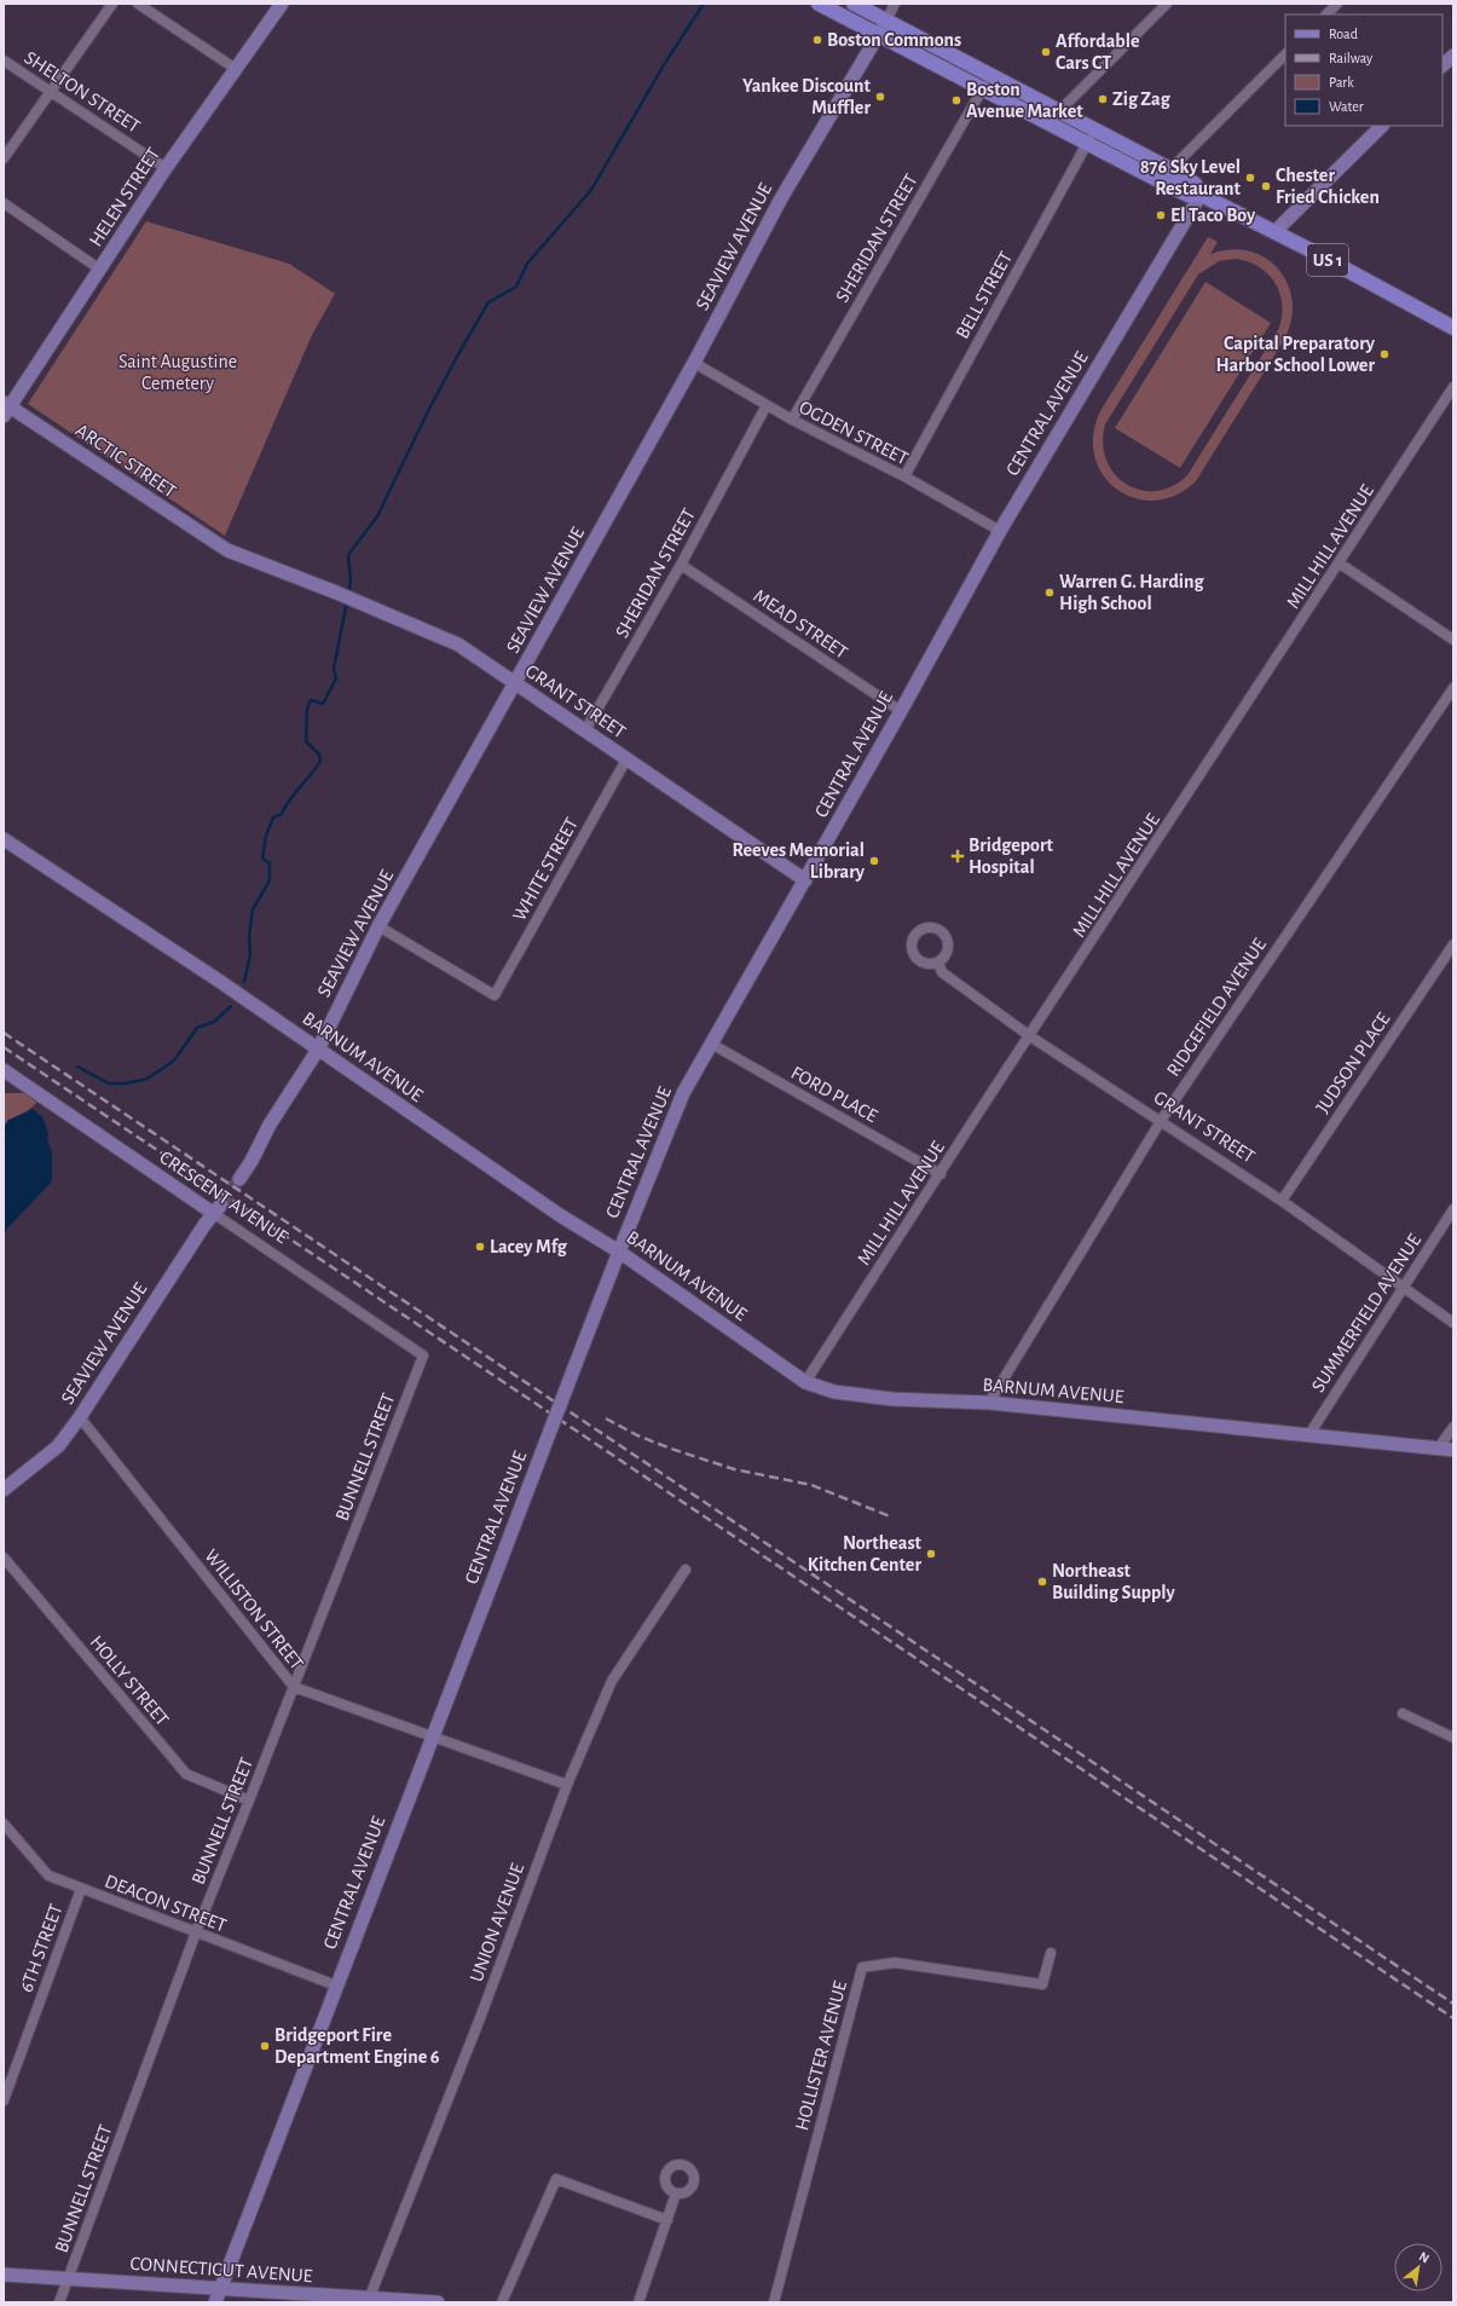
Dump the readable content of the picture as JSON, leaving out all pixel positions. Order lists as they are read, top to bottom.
{
  "streets": {
    "main road": [
      "HELEN STREET",
      "SEAVIEW AVENUE",
      "US 1",
      "CENTRAL AVENUE",
      "ARCTIC STREET",
      "GRANT STREET",
      "BARNUM AVENUE",
      "CRESCENT AVENUE",
      "CONNECTICUT AVENUE"
    ],
    "street": [
      "SHELTON STREET",
      "SHERIDAN STREET",
      "BELL STREET",
      "OGDEN STREET",
      "MILL HILL AVENUE",
      "MEAD STREET",
      "WHITE STREET",
      "RIDGEFIELD AVENUE",
      "JUDSON PLACE",
      "FORD PLACE",
      "SUMMERFIELD AVENUE",
      "BUNNELL STREET",
      "WILLISTON STREET",
      "HOLLY STREET",
      "DEACON STREET",
      "UNION AVENUE",
      "6TH STREET",
      "HOLLISTER AVENUE"
    ]
  },
  "crossings": [
    ["SHELTON STREET", "HELEN STREET"],
    ["HELEN STREET", "ARCTIC STREET"],
    ["SHERIDAN STREET", "US 1"],
    ["SHERIDAN STREET", "OGDEN STREET"],
    ["SHERIDAN STREET", "MEAD STREET"],
    ["SHERIDAN STREET", "GRANT STREET"],
    ["SEAVIEW AVENUE", "US 1"],
    ["SEAVIEW AVENUE", "OGDEN STREET"],
    ["SEAVIEW AVENUE", "GRANT STREET"],
    ["SEAVIEW AVENUE", "WHITE STREET"],
    ["SEAVIEW AVENUE", "BARNUM AVENUE"],
    ["SEAVIEW AVENUE", "CRESCENT AVENUE"],
    ["SEAVIEW AVENUE", "WILLISTON STREET"],
    ["US 1", "BELL STREET"],
    ["US 1", "CENTRAL AVENUE"],
    ["BELL STREET", "OGDEN STREET"],
    ["CENTRAL AVENUE", "OGDEN STREET"],
    ["CENTRAL AVENUE", "MEAD STREET"],
    ["CENTRAL AVENUE", "GRANT STREET"],
    ["CENTRAL AVENUE", "BARNUM AVENUE"],
    ["CENTRAL AVENUE", "FORD PLACE"],
    ["CENTRAL AVENUE", "WILLISTON STREET"],
    ["CENTRAL AVENUE", "DEACON STREET"],
    ["CENTRAL AVENUE", "CONNECTICUT AVENUE"],
    ["ARCTIC STREET", "GRANT STREET"],
    ["MILL HILL AVENUE", "GRANT STREET"],
    ["MILL HILL AVENUE", "BARNUM AVENUE"],
    ["MILL HILL AVENUE", "FORD PLACE"],
    ["GRANT STREET", "WHITE STREET"],
    ["GRANT STREET", "RIDGEFIELD AVENUE"],
    ["GRANT STREET", "JUDSON PLACE"],
    ["GRANT STREET", "SUMMERFIELD AVENUE"],
    ["RIDGEFIELD AVENUE", "BARNUM AVENUE"],
    ["BARNUM AVENUE", "SUMMERFIELD AVENUE"],
    ["CRESCENT AVENUE", "BUNNELL STREET"],
    ["BUNNELL STREET", "WILLISTON STREET"],
    ["BUNNELL STREET", "HOLLY STREET"],
    ["BUNNELL STREET", "DEACON STREET"],
    ["BUNNELL STREET", "CONNECTICUT AVENUE"],
    ["WILLISTON STREET", "UNION AVENUE"],
    ["DEACON STREET", "6TH STREET"],
    ["UNION AVENUE", "CONNECTICUT AVENUE"]
  ],
  "parks": ["Saint Augustine Cemetery"],
  "places": {
    "other": [
      "Boston Commons",
      "Affordable Cars CT",
      "Yankee Discount Muffler",
      "Zig Zag",
      "Boston Avenue Market",
      "876 Sky Level Restaurant",
      "Chester Fried Chicken",
      "El Taco Boy",
      "Capital Preparatory Harbor School Lower",
      "Warren G. Harding High School",
      "Reeves Memorial Library",
      "Lacey Mfg",
      "Northeast Kitchen Center",
      "Northeast Building Supply",
      "Bridgeport Fire Department Engine 6"
    ],
    "health": ["Bridgeport Hospital"]
  },
  "legend": [
    "Road",
    "Railway",
    "Park",
    "Water"
  ],
  "north": "top right"
}
